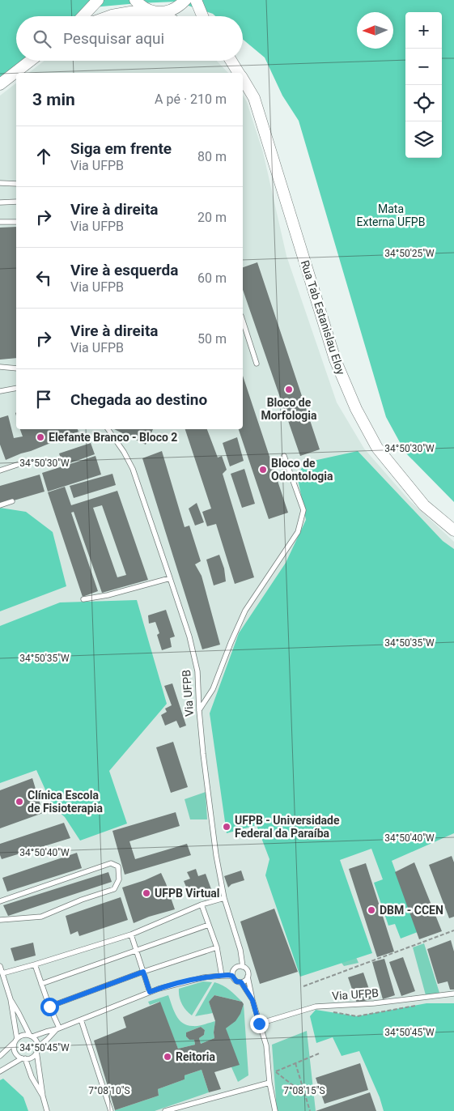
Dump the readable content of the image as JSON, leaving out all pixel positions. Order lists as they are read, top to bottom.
{
  "streets": {
    "street": ["Rua Tab Estanislau Eloy"],
    "lane": ["Via UFPB"]
  },
  "parks": ["Mata Externa UFPB"],
  "places": [
    "Bloco de Morfologia",
    "Elefante Branco - Bloco 2",
    "Bloco de Odontologia",
    "Clínica Escola de Fisioterapia",
    "UFPB - Universidade Federal da Paraíba",
    "UFPB Virtual",
    "DBM - CCEN",
    "Reitoria"
  ],
  "north": "left",
  "page": {
    "map_buttons": ["+", "−"],
    "search": "Pesquisar aqui",
    "heading": ["3 min", "A pé · 210 m"],
    "list": [
      ["Siga em frente", "Via UFPB", "80 m"],
      ["Vire à direita", "Via UFPB", "20 m"],
      ["Vire à esquerda", "Via UFPB", "60 m"],
      ["Vire à direita", "Via UFPB", "50 m"],
      "Chegada ao destino"
    ]
  },
  "coordinates": [
    "34°50'25\"W",
    "34°50'30\"W",
    "34°50'35\"W",
    "34°50'40\"W",
    "34°50'45\"W",
    "7°08'10\"S",
    "7°08'15\"S"
  ]
}
